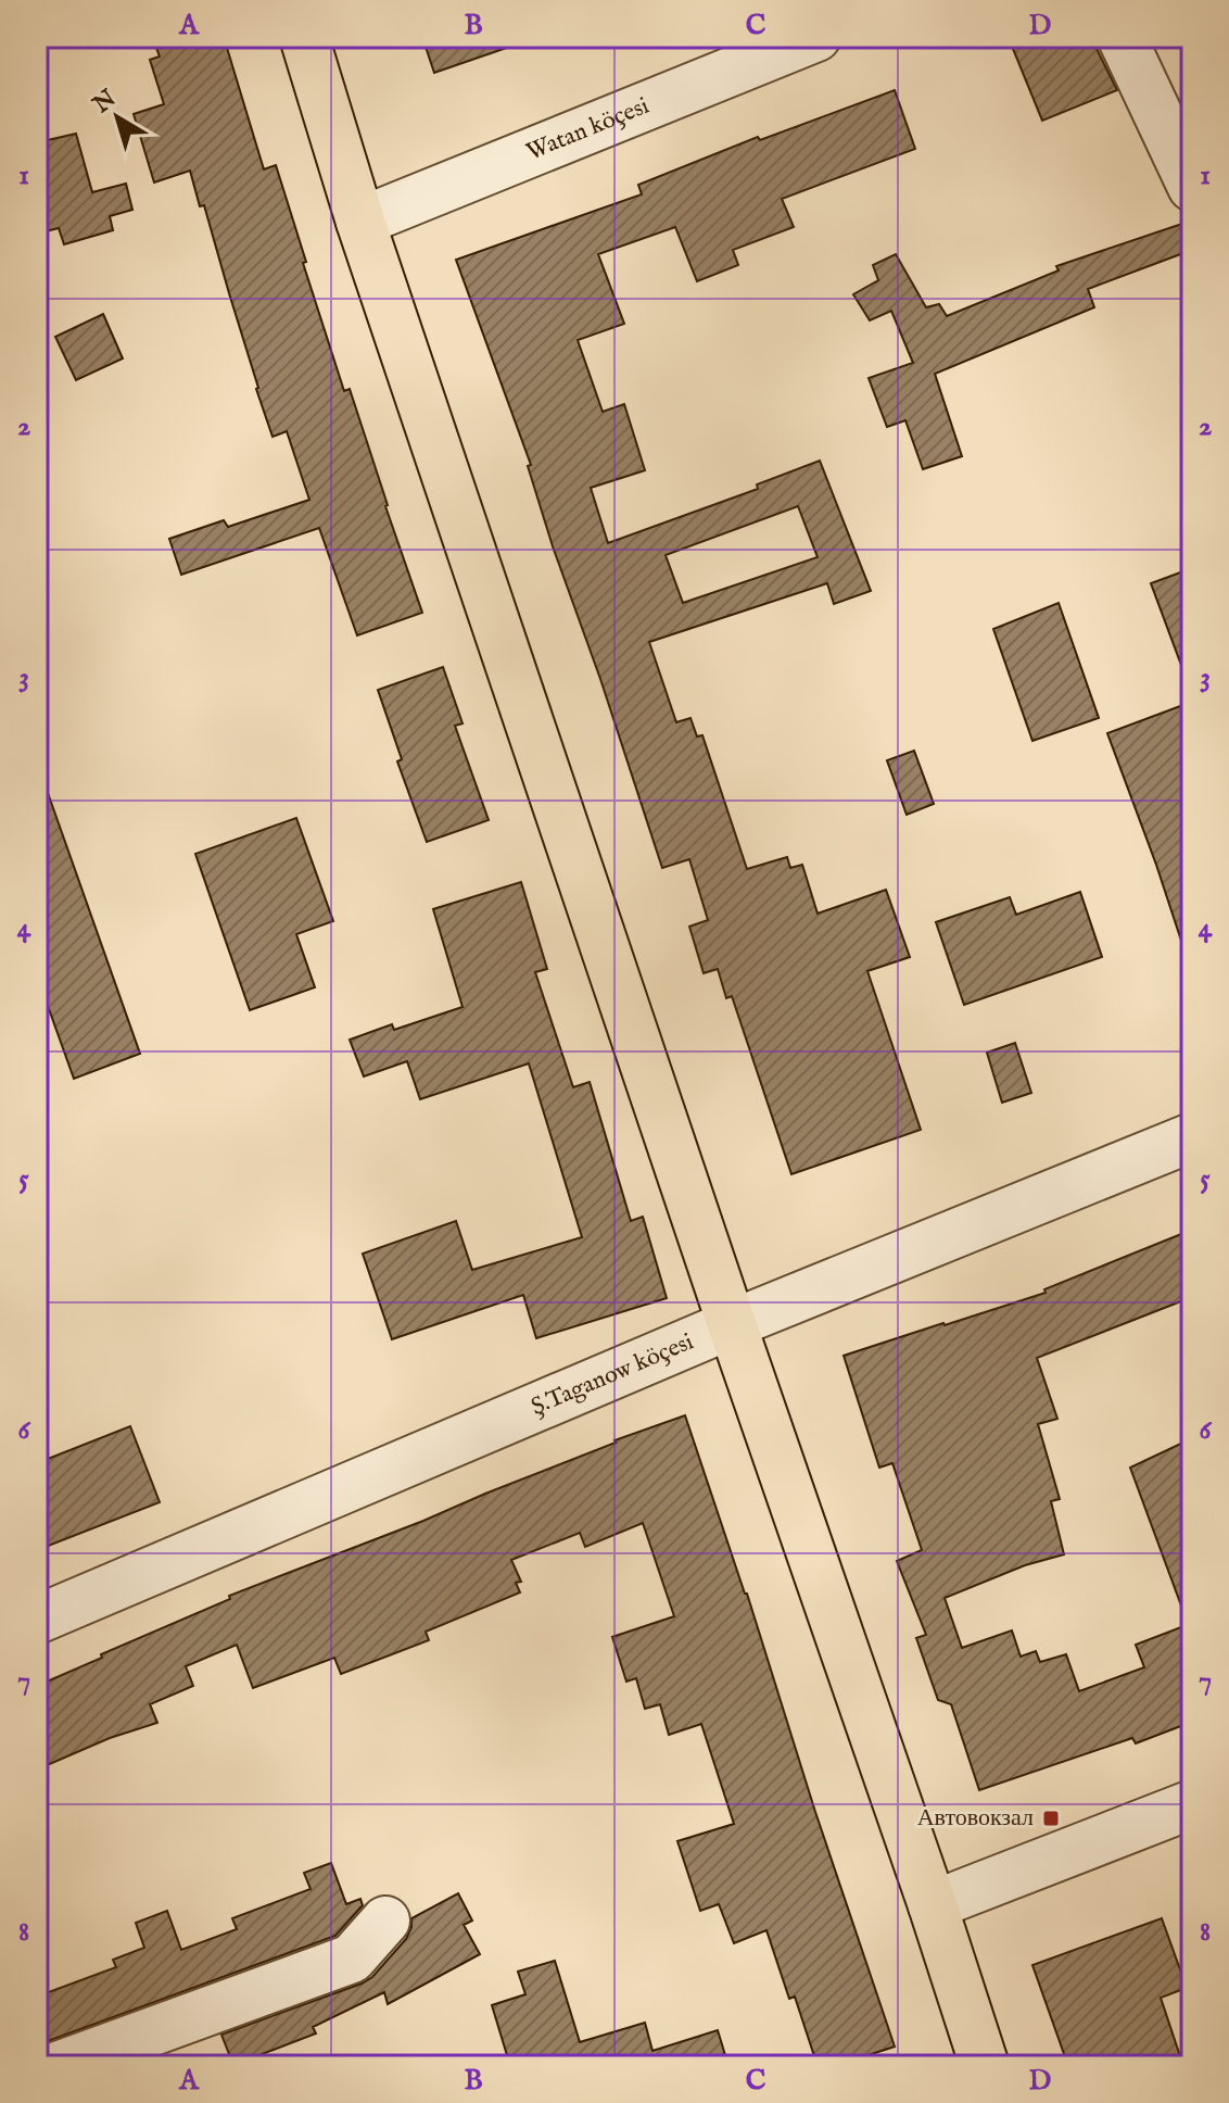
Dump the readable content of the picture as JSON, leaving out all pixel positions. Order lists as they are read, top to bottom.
{
  "streets": {
    "street": ["Watan köçesi", "Ş.Taganow köçesi"]
  },
  "places": {
    "transit": ["Автовокзал"]
  },
  "north": "top left",
  "grid": {
    "columns": [
      "A",
      "B",
      "C",
      "D"
    ],
    "rows": [
      "1",
      "2",
      "3",
      "4",
      "5",
      "6",
      "7",
      "8"
    ]
  }
}
